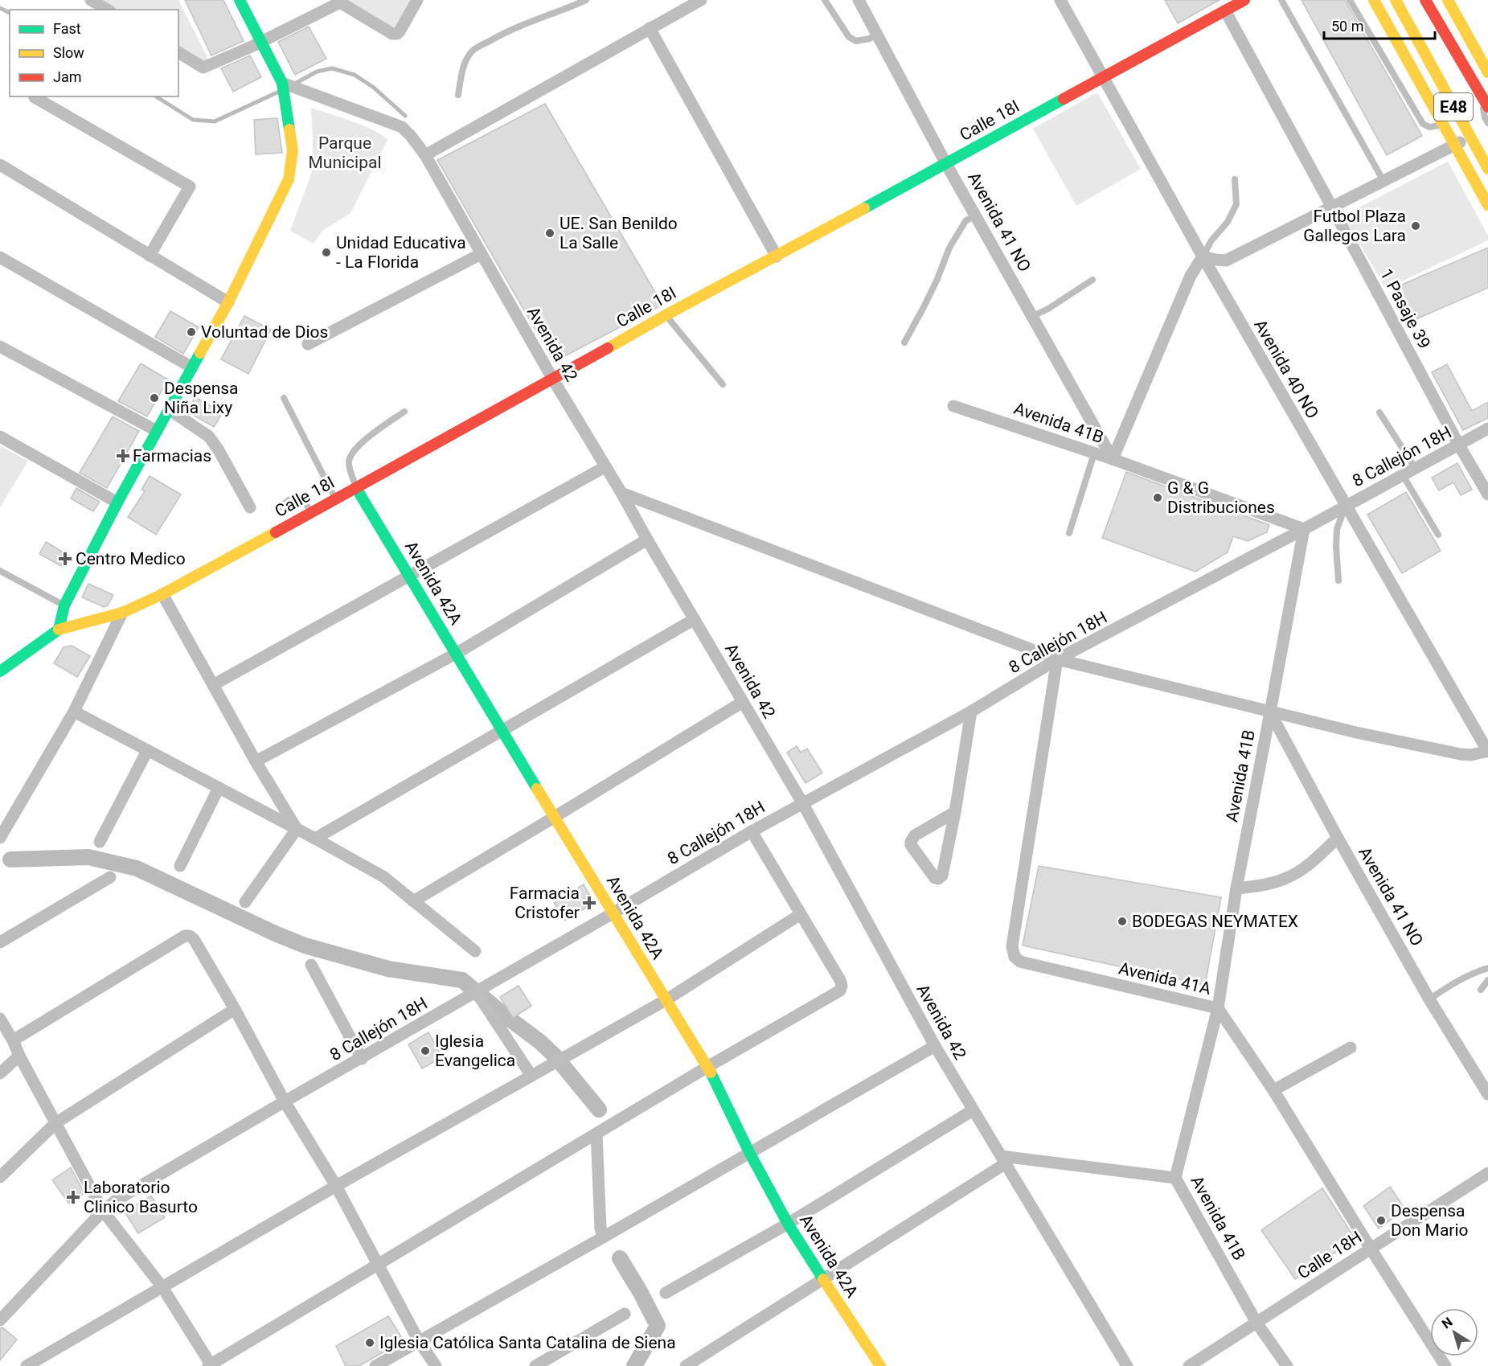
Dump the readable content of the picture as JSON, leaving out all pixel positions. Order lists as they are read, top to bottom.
{
  "streets": {
    "street": [
      "E48",
      "Calle 18I",
      "Avenida 41 NO",
      "1 Pasaje 39",
      "Avenida 42",
      "Avenida 40 NO",
      "Avenida 41B",
      "8 Callejón 18H",
      "Avenida 42A",
      "Avenida 41A",
      "Calle 18H"
    ]
  },
  "crossings": [
    ["Calle 18I", "Avenida 41 NO"],
    ["Calle 18I", "1 Pasaje 39"],
    ["Calle 18I", "Avenida 42"],
    ["Calle 18I", "Avenida 40 NO"],
    ["Calle 18I", "Avenida 42A"],
    ["Avenida 41 NO", "Avenida 41B"],
    ["1 Pasaje 39", "8 Callejón 18H"],
    ["Avenida 42", "8 Callejón 18H"],
    ["Avenida 40 NO", "8 Callejón 18H"],
    ["Avenida 41B", "8 Callejón 18H"],
    ["Avenida 41B", "Avenida 41A"],
    ["Avenida 41B", "Calle 18H"],
    ["8 Callejón 18H", "Avenida 42A"],
    ["8 Callejón 18H", "Avenida 41A"],
    ["Avenida 41A", "Calle 18H"]
  ],
  "parks": ["Parque Municipal"],
  "places": {
    "other": [
      "Futbol Plaza Gallegos Lara",
      "UE. San Benildo La Salle",
      "Unidad Educativa - La Florida",
      "Voluntad de Dios",
      "Despensa Niña Lixy",
      "G & G Distribuciones",
      "BODEGAS NEYMATEX",
      "Iglesia Evangelica",
      "Despensa Don Mario",
      "Iglesia Católica Santa Catalina de Siena"
    ],
    "health": [
      "Farmacias",
      "Centro Medico",
      "Farmacia Cristofer",
      "Laboratorio Clinico Basurto"
    ]
  },
  "legend": ["Fast", "Slow", "Jam"],
  "scale_bar": "50 m",
  "north": "top left"
}
